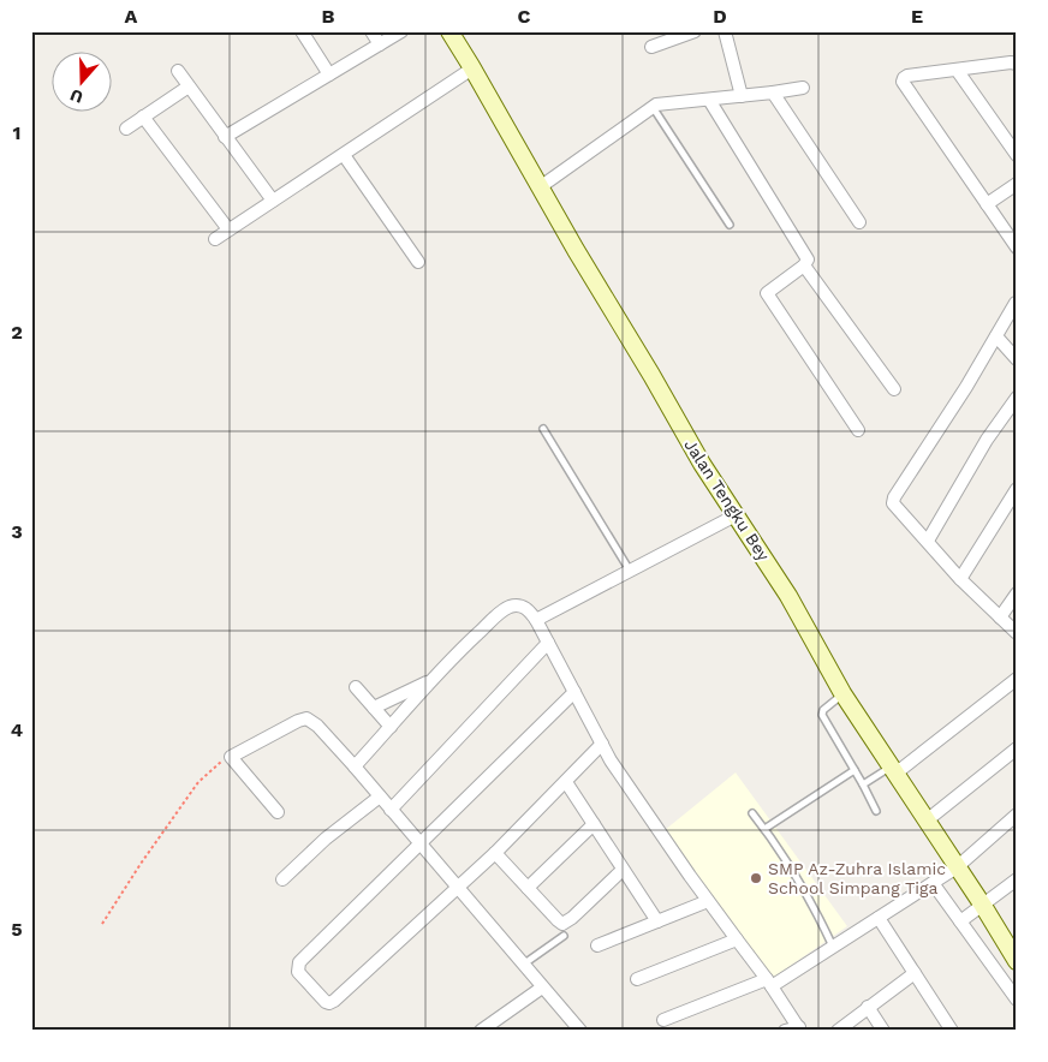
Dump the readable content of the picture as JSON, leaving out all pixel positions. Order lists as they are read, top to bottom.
{
  "streets": {
    "main road": ["Jalan Tengku Bey"]
  },
  "places": ["SMP Az-Zuhra Islamic School Simpang Tiga"],
  "north": "bottom",
  "grid": {
    "columns": [
      "A",
      "B",
      "C",
      "D",
      "E"
    ],
    "rows": [
      "1",
      "2",
      "3",
      "4",
      "5"
    ]
  }
}
